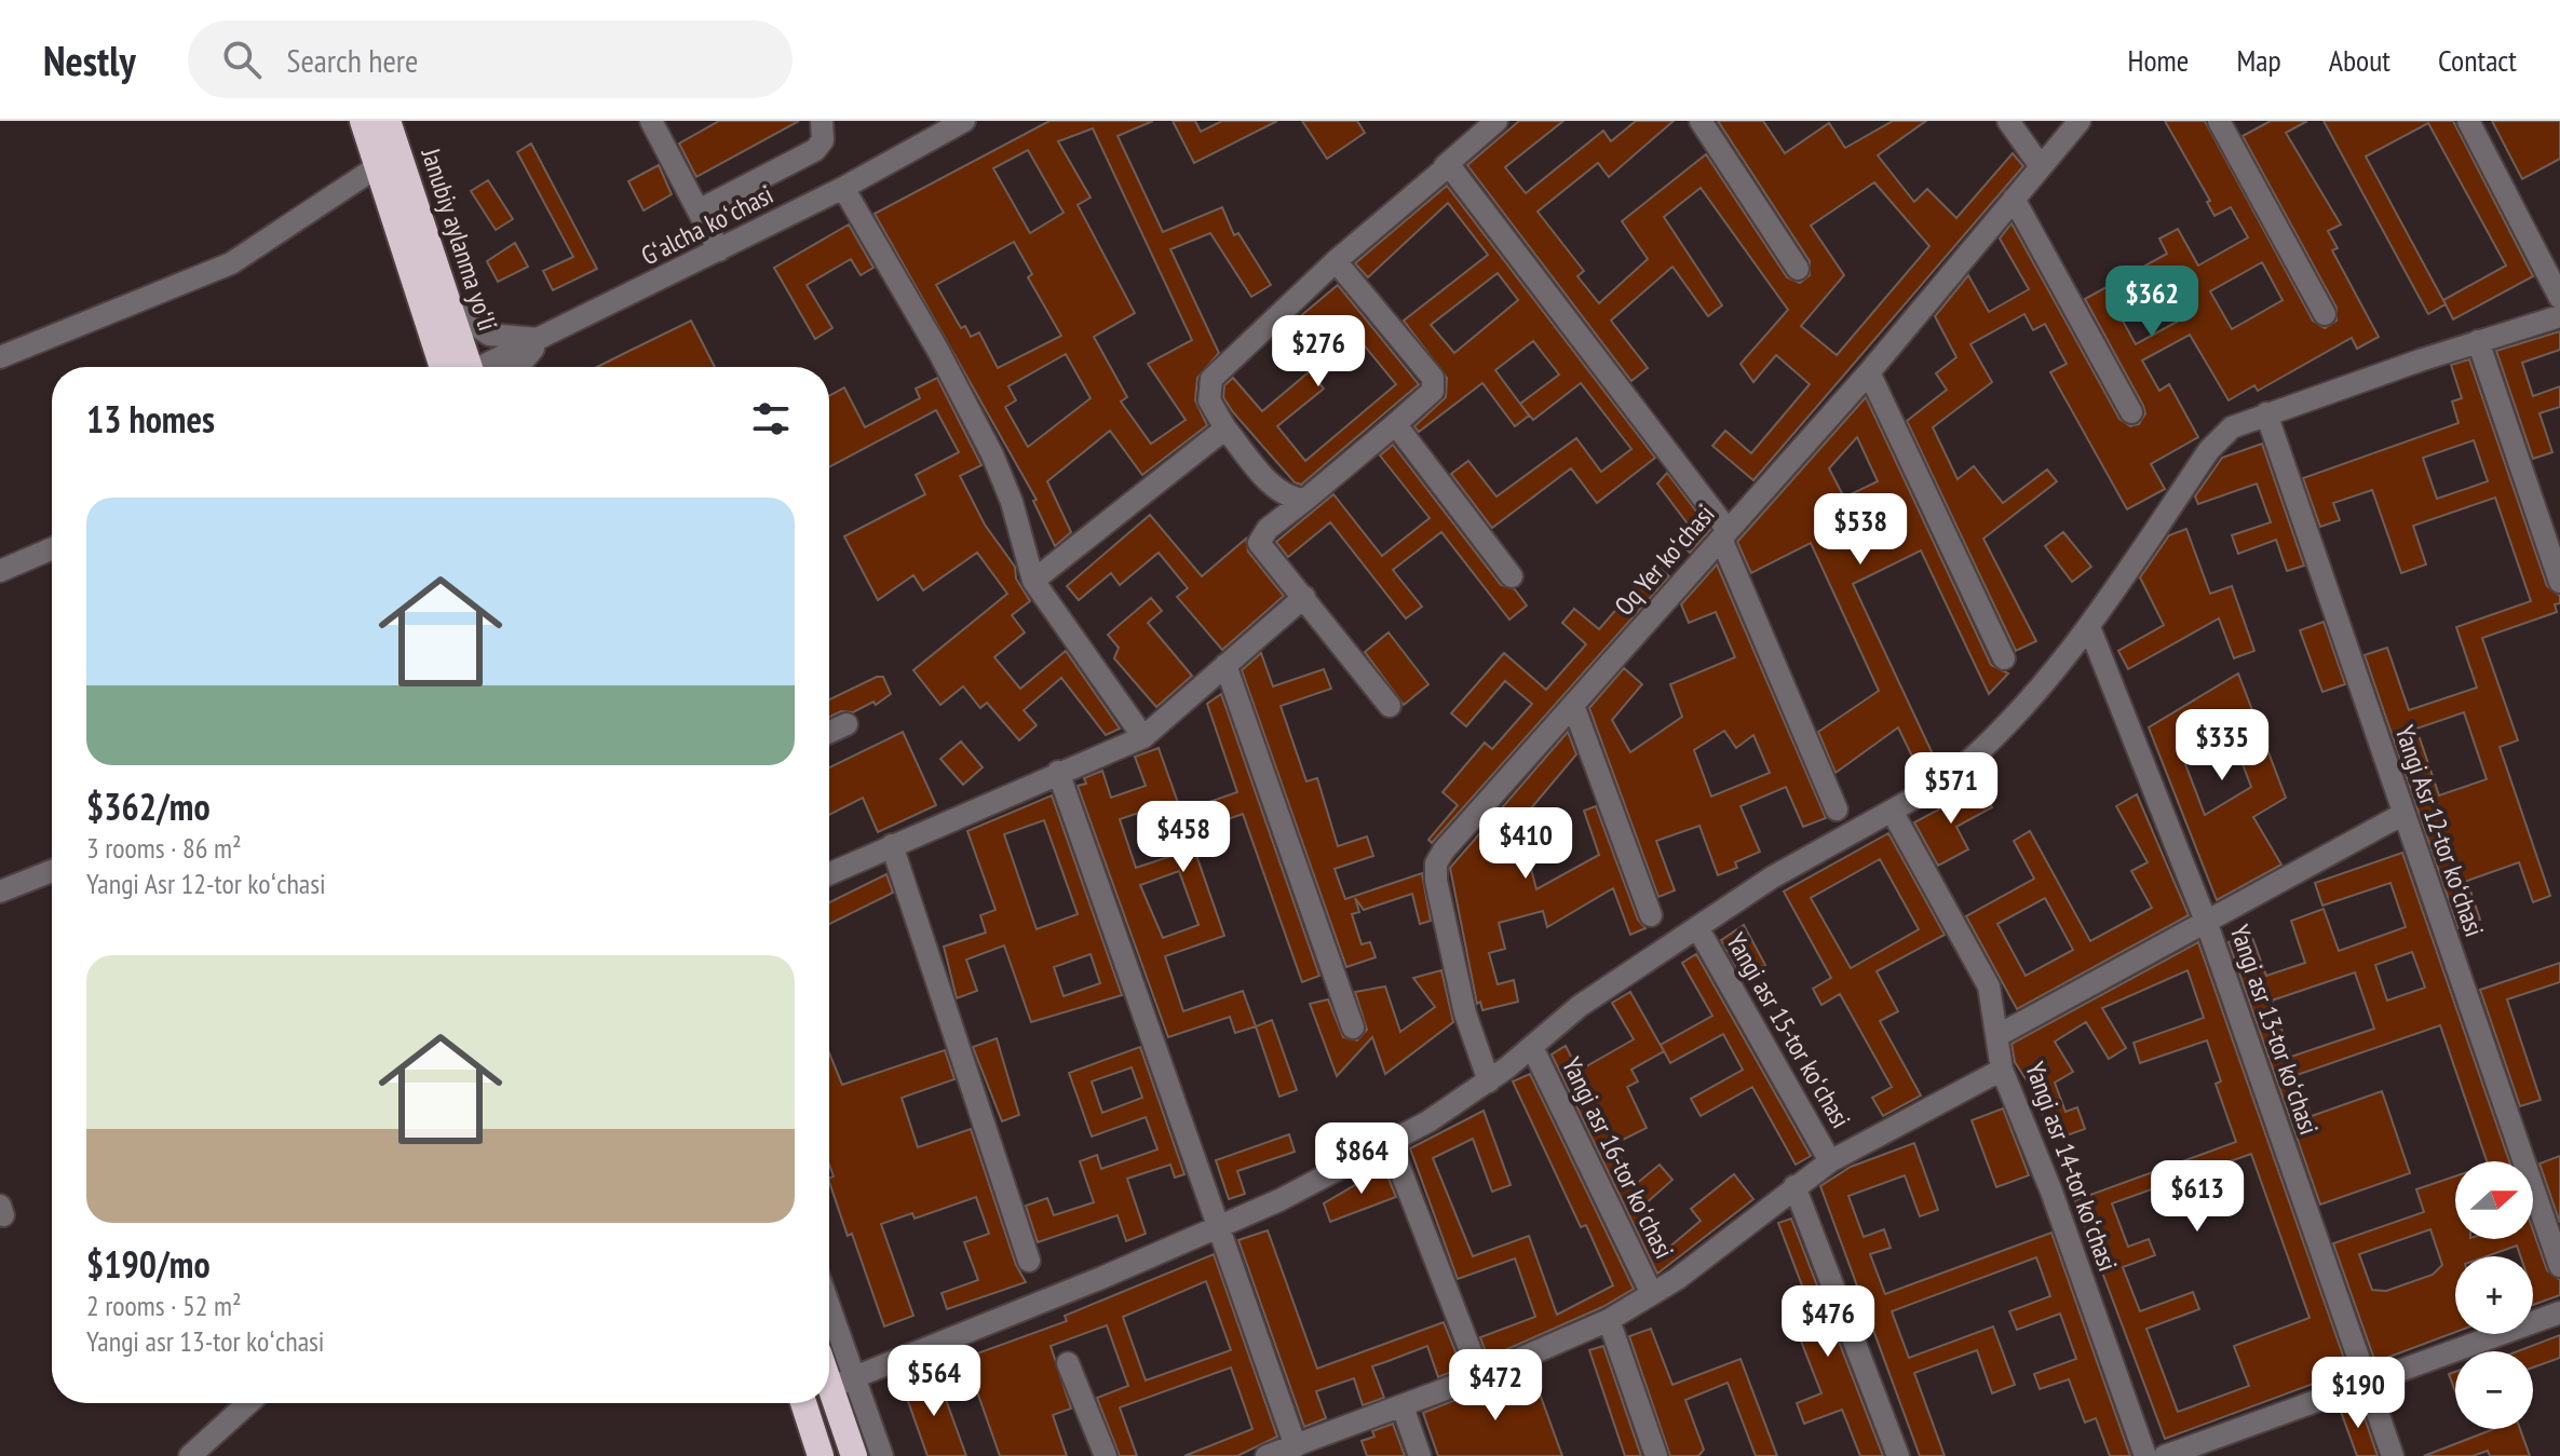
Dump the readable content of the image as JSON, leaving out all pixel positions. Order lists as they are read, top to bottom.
{
  "streets": {
    "highway": ["Janubiy aylanma yoʻli"],
    "street": [
      "Gʻalcha koʻchasi",
      "Oq Yer koʻchasi",
      "Yangi Asr 12-tor koʻchasi",
      "Yangi asr 13-tor koʻchasi",
      "Yangi asr 15-tor koʻchasi",
      "Yangi asr 16-tor koʻchasi",
      "Yangi asr 14-tor koʻchasi"
    ]
  },
  "north": "right",
  "page": {
    "header": "Nestly",
    "search": "Search here",
    "nav": [
      "Home",
      "Map",
      "About",
      "Contact"
    ],
    "price": [
      "$362",
      "$276",
      "$538",
      "$335",
      "$571",
      "$458",
      "$410",
      "$864",
      "$613",
      "$476",
      "$564",
      "$472",
      "$190"
    ],
    "heading": "13 homes",
    "list": [
      {
        "name": "$362/mo",
        "note": "3 rooms · 86 m² · Yangi Asr 12-tor koʻchasi"
      },
      {
        "name": "$190/mo",
        "note": "2 rooms · 52 m² · Yangi asr 13-tor koʻchasi"
      }
    ],
    "map_buttons": ["+", "−"]
  }
}
